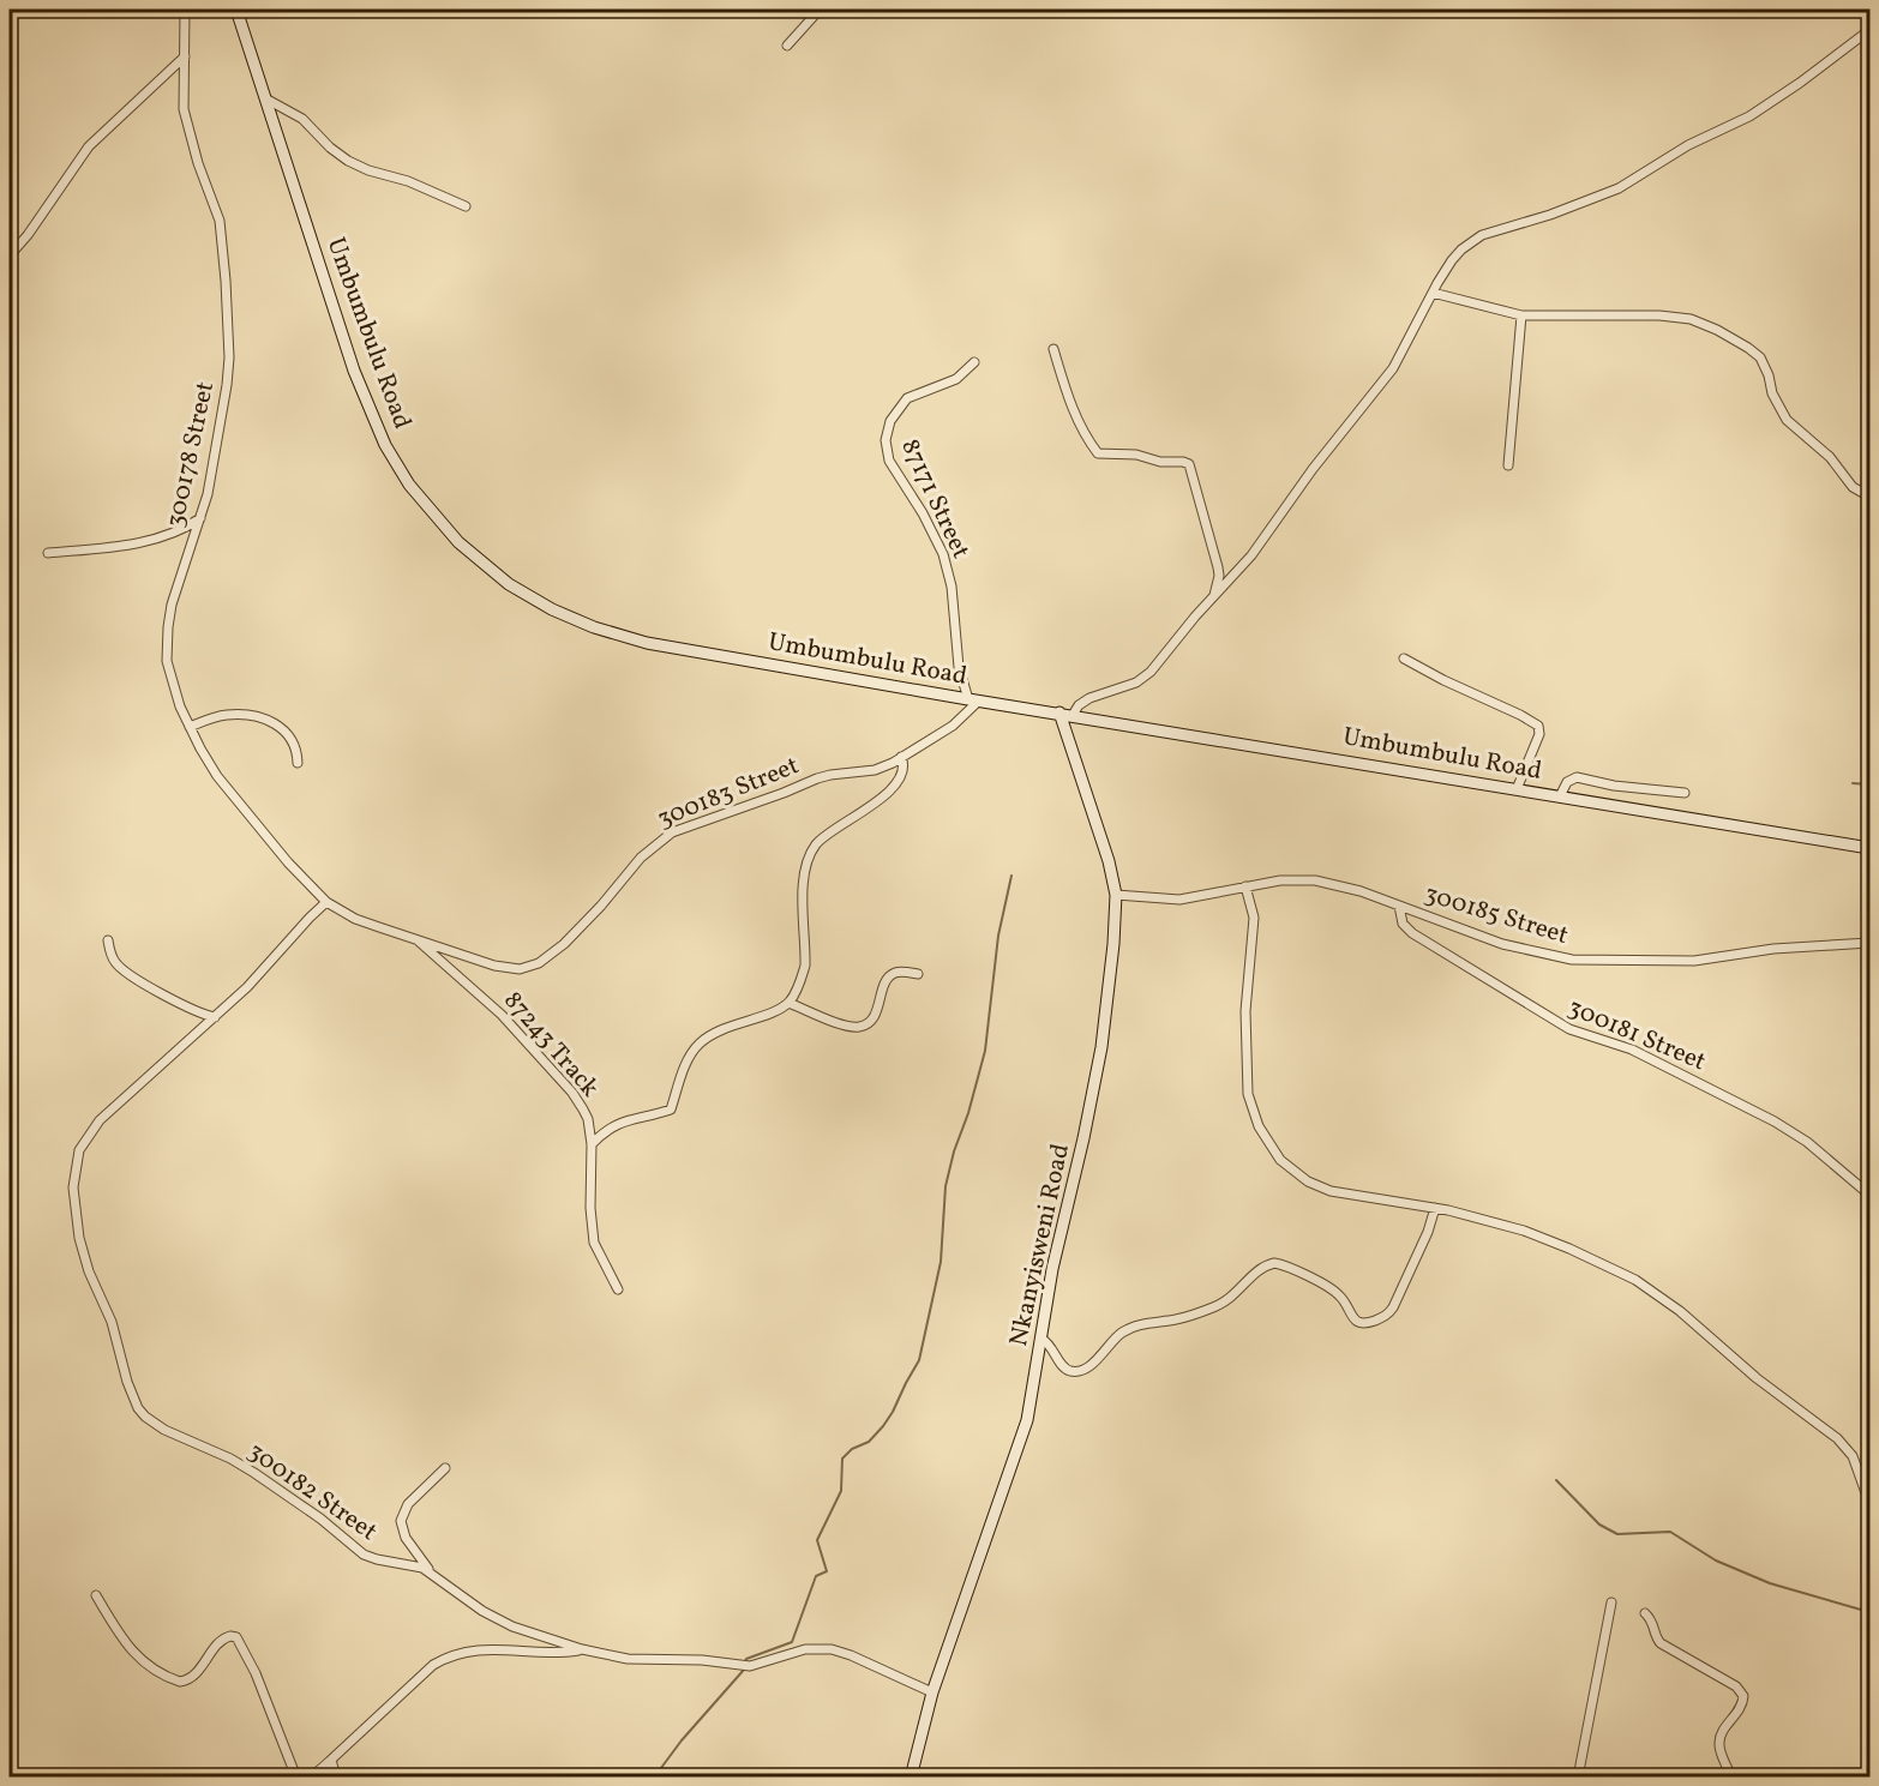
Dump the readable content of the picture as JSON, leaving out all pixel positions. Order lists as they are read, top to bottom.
{
  "streets": {
    "main road": ["Umbumbulu Road", "Nkanyisweni Road"],
    "street": [
      "300178 Street",
      "87171 Street",
      "300183 Street",
      "300185 Street",
      "300181 Street",
      "87243 Track",
      "300182 Street"
    ]
  },
  "crossings": [
    ["Umbumbulu Road", "87171 Street"],
    ["Umbumbulu Road", "Nkanyisweni Road"],
    ["300178 Street", "300183 Street"],
    ["300178 Street", "300182 Street"],
    ["300183 Street", "87243 Track"],
    ["300183 Street", "300182 Street"],
    ["300185 Street", "300181 Street"],
    ["300185 Street", "Nkanyisweni Road"],
    ["Nkanyisweni Road", "300182 Street"]
  ]
}
